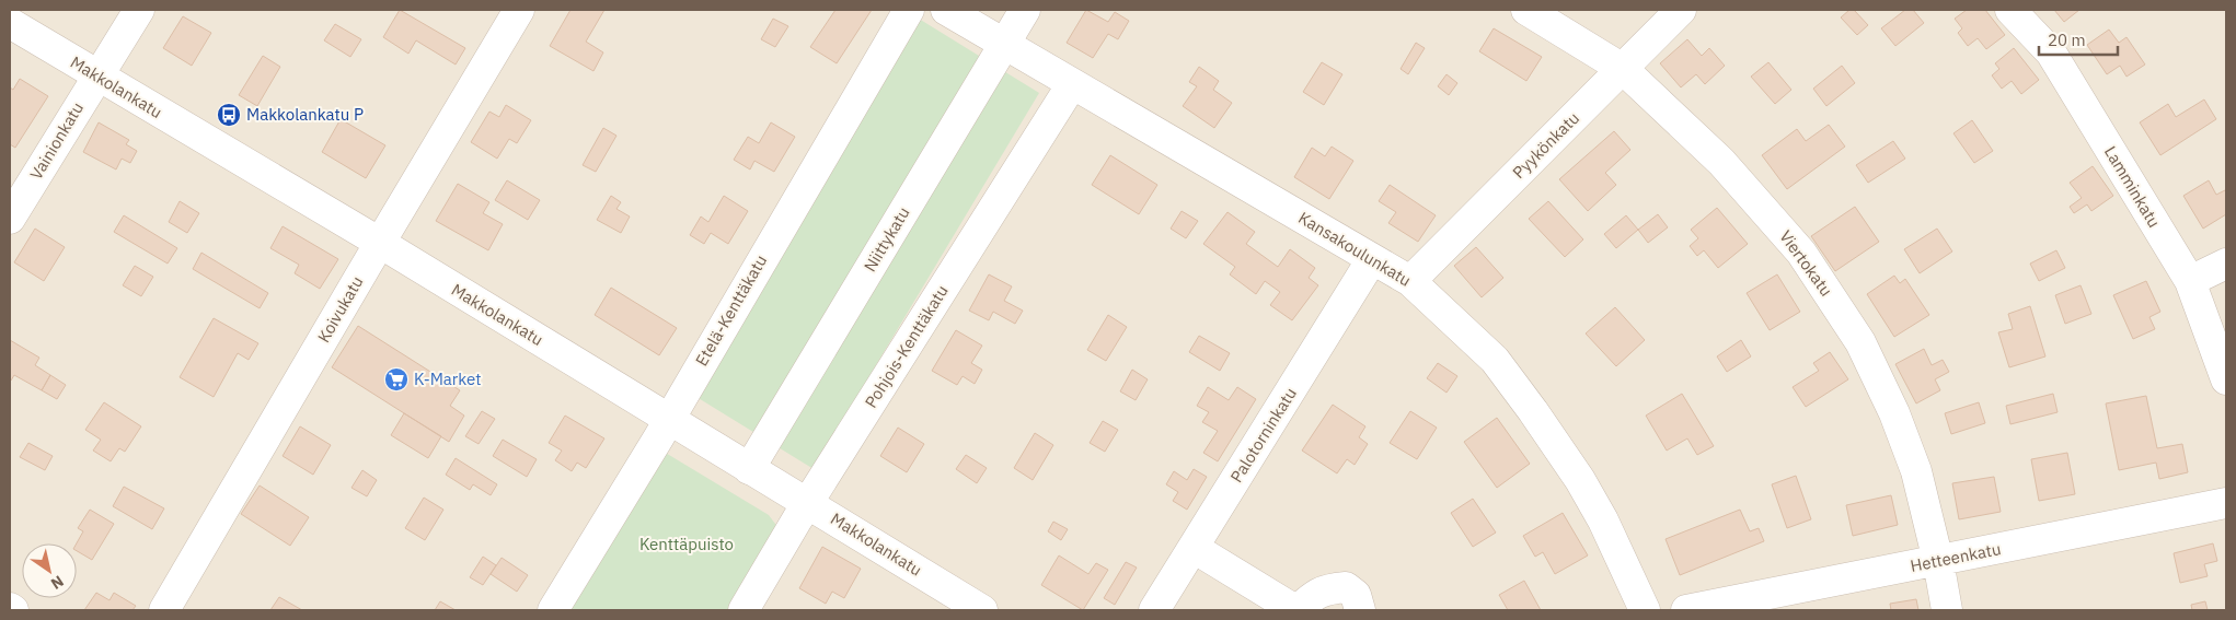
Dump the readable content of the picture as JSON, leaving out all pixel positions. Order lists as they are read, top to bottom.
{
  "streets": {
    "street": [
      "Makkolankatu",
      "Vainionkatu",
      "Pyykönkatu",
      "Lamminkatu",
      "Niittykatu",
      "Kansakoulunkatu",
      "Viertokatu",
      "Koivukatu",
      "Etelä-Kenttäkatu",
      "Pohjois-Kenttäkatu",
      "Palotorninkatu",
      "Hetteenkatu"
    ]
  },
  "crossings": [
    ["Makkolankatu", "Vainionkatu"],
    ["Makkolankatu", "Niittykatu"],
    ["Makkolankatu", "Koivukatu"],
    ["Makkolankatu", "Etelä-Kenttäkatu"],
    ["Makkolankatu", "Pohjois-Kenttäkatu"],
    ["Pyykönkatu", "Kansakoulunkatu"],
    ["Pyykönkatu", "Viertokatu"],
    ["Niittykatu", "Kansakoulunkatu"],
    ["Kansakoulunkatu", "Pohjois-Kenttäkatu"],
    ["Kansakoulunkatu", "Palotorninkatu"],
    ["Viertokatu", "Hetteenkatu"]
  ],
  "parks": ["Kenttäpuisto"],
  "places": {
    "bus stop": ["Makkolankatu P"],
    "supermarket": ["K-Market"]
  },
  "scale_bar": "20 m",
  "north": "bottom right"
}
